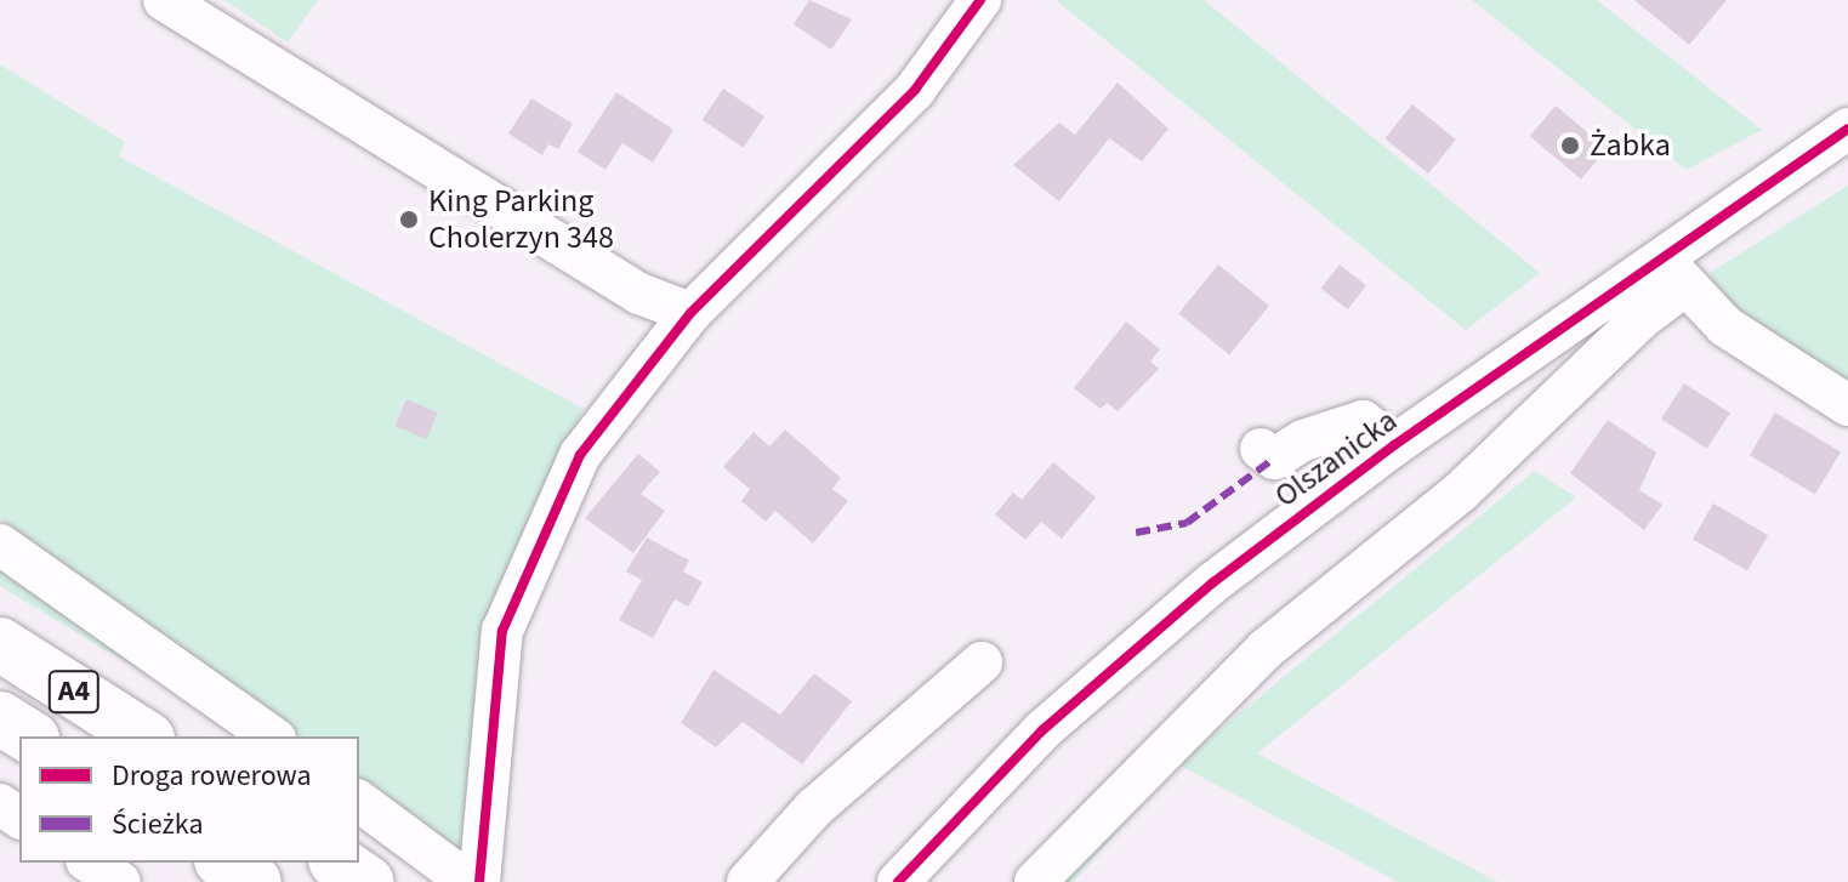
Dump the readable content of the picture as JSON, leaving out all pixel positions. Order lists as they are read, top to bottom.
{
  "streets": {
    "highway": ["A4"],
    "street": ["Olszanicka"]
  },
  "places": ["Żabka", "King Parking Cholerzyn 348"],
  "legend": ["Droga rowerowa", "Ścieżka"]
}
